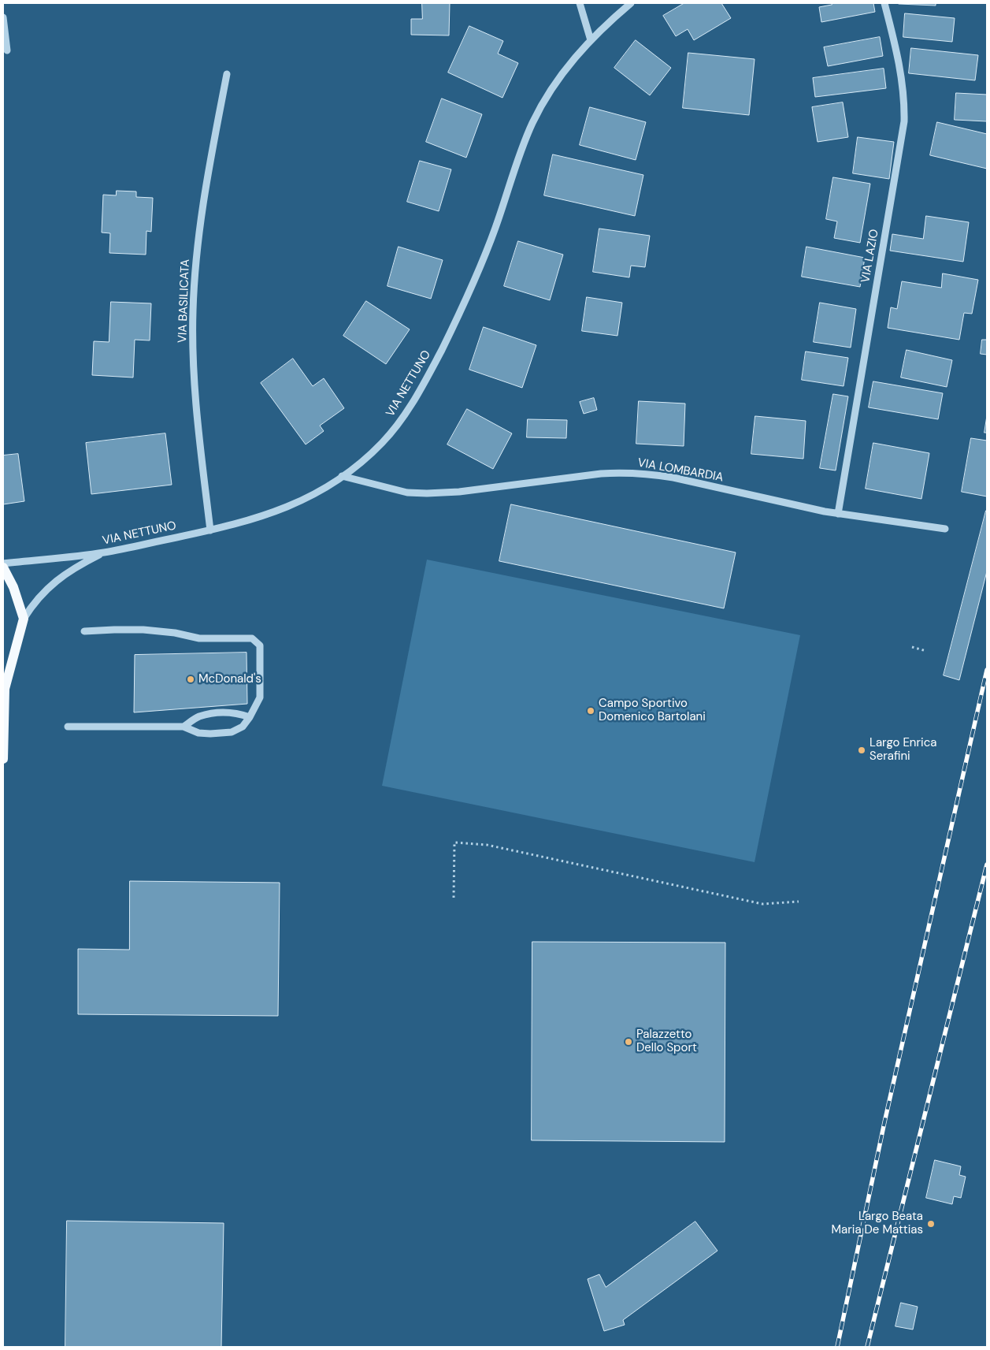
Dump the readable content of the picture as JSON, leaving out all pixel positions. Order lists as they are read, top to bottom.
{
  "streets": {
    "street": [
      "VIA LAZIO",
      "VIA BASILICATA",
      "VIA NETTUNO",
      "VIA LOMBARDIA"
    ]
  },
  "crossings": [
    ["VIA LAZIO", "VIA LOMBARDIA"],
    ["VIA BASILICATA", "VIA NETTUNO"],
    ["VIA NETTUNO", "VIA LOMBARDIA"]
  ],
  "places": [
    "McDonald's",
    "Campo Sportivo Domenico Bartolani",
    "Largo Enrica Serafini",
    "Palazzetto Dello Sport",
    "Largo Beata Maria De Mattias"
  ]
}
